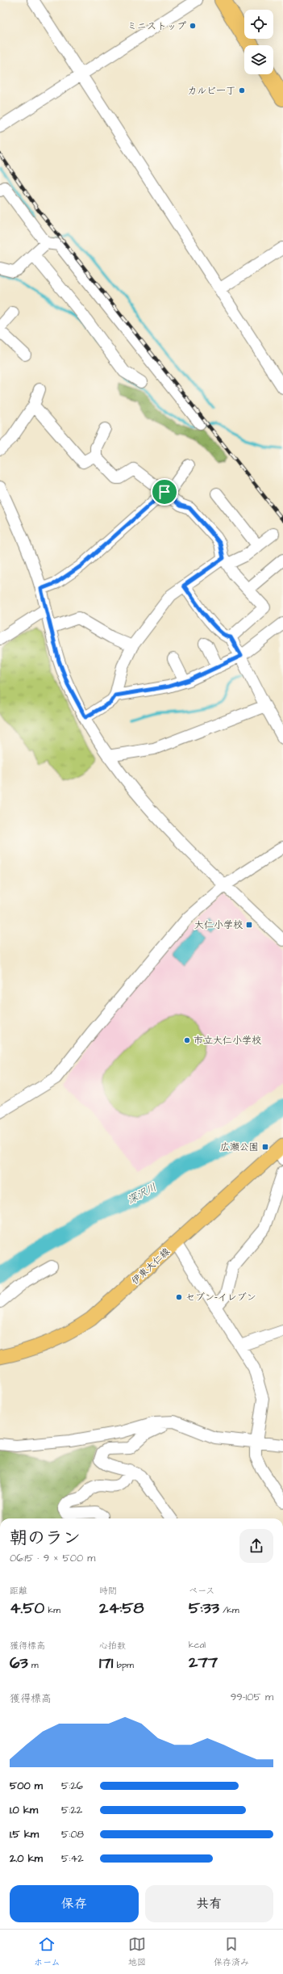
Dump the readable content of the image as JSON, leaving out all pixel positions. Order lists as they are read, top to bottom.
{
  "streets": {
    "main road": ["伊東大仁線"]
  },
  "water": ["深沢川"],
  "places": {
    "other": [
      "ミニストップ",
      "カルビ一丁",
      "市立大仁小学校",
      "セブン-イレブン"
    ],
    "transit": ["大仁小学校", "広瀬公園"]
  },
  "page": {
    "heading": ["朝のラン", "06:15 · 9 × 500 m"],
    "stats": [
      ["距離", "4.50 km"],
      ["時間", "24:58"],
      ["ペース", "5:33 /km"],
      ["獲得標高", "63 m"],
      ["心拍数", "171 bpm"],
      ["kcal", "277"]
    ],
    "chart": ["獲得標高", "99–105 m"],
    "list": [
      {
        "name": "500 m",
        "note": "5:26"
      },
      {
        "name": "1.0 km",
        "note": "5:22"
      },
      {
        "name": "1.5 km",
        "note": "5:08"
      },
      {
        "name": "2.0 km",
        "note": "5:42"
      }
    ],
    "buttons": ["保存", "共有"],
    "tabs": ["ホーム", "地図", "保存済み"]
  }
}
